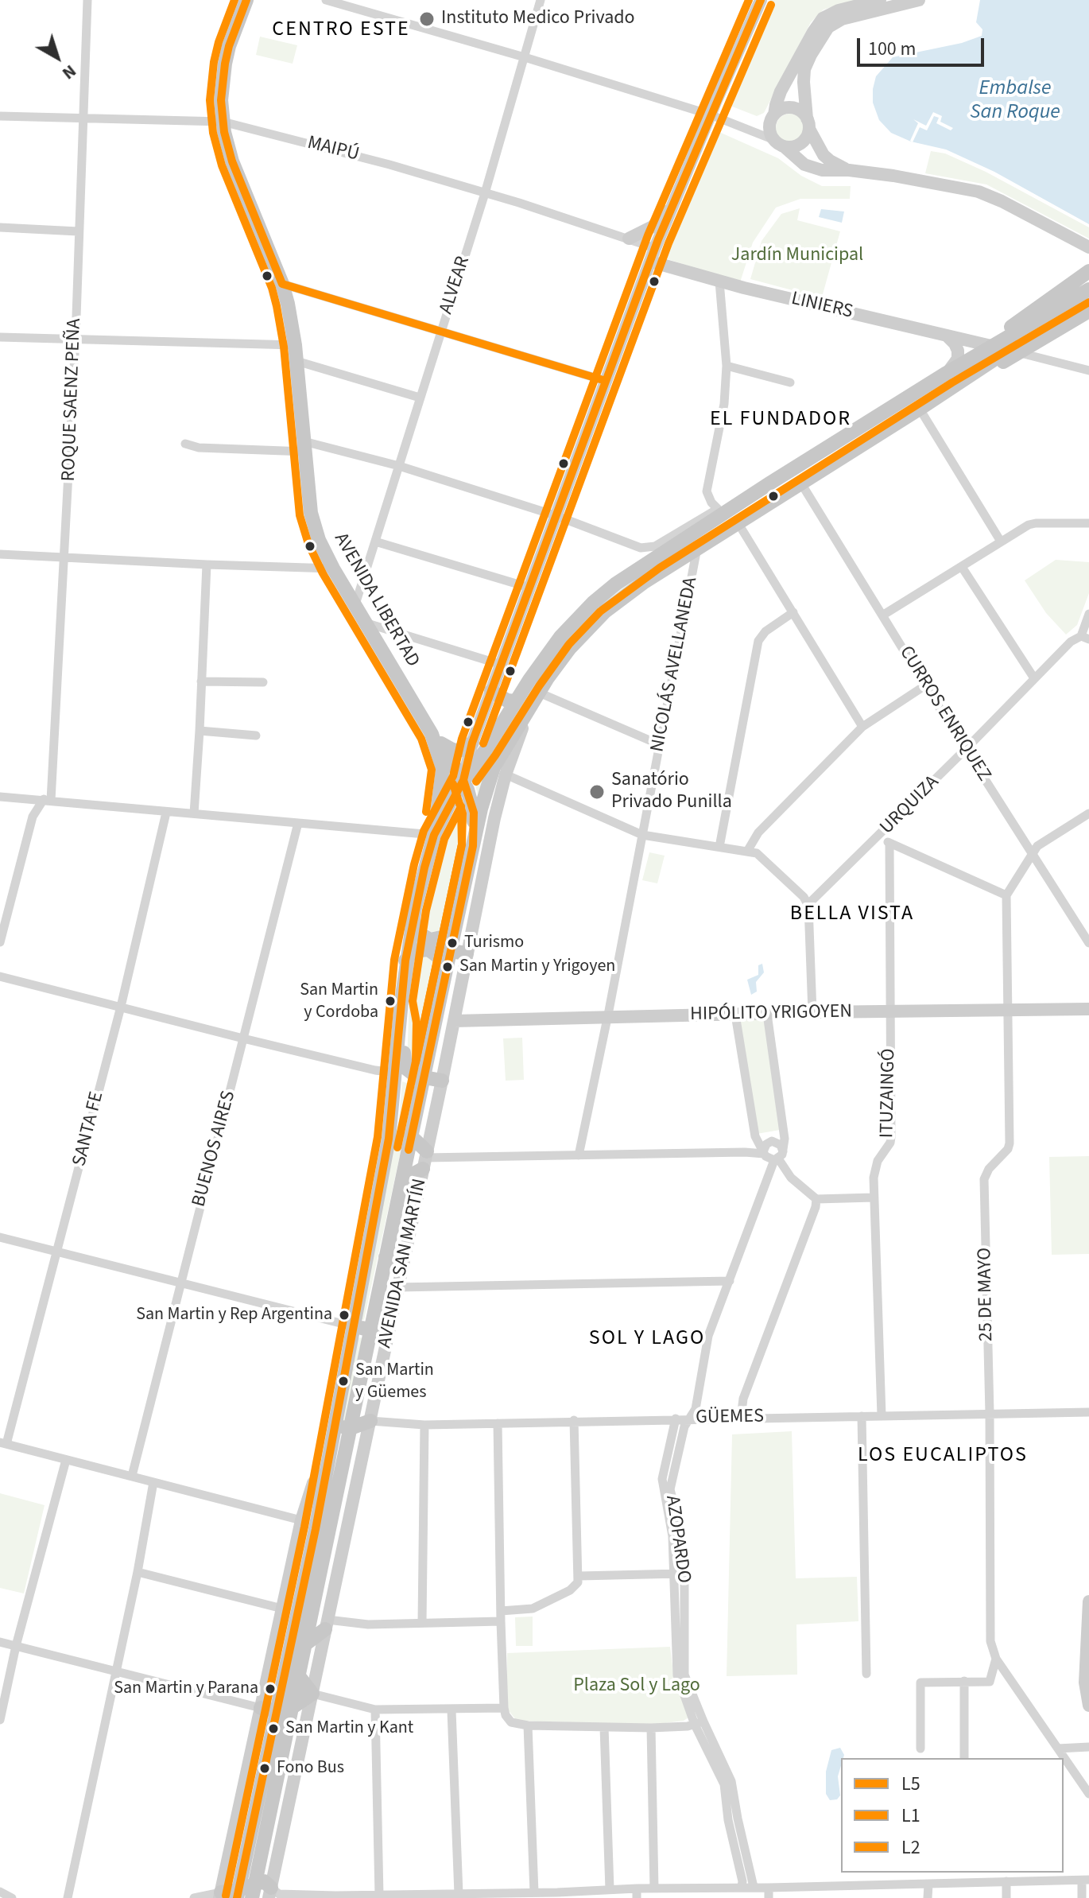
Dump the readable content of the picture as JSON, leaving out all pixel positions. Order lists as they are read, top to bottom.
{
  "streets": {
    "main road": [
      "LINIERS",
      "AVENIDA LIBERTAD",
      "HIPÓLITO YRIGOYEN",
      "AVENIDA SAN MARTÍN"
    ],
    "street": [
      "MAIPÚ",
      "ALVEAR",
      "ROQUE SAENZ PEÑA",
      "NICOLÁS AVELLANEDA",
      "CURROS ENRIQUEZ",
      "URQUIZA",
      "ITUZAINGÓ",
      "SANTA FE",
      "BUENOS AIRES",
      "25 DE MAYO",
      "GÜEMES",
      "AZOPARDO"
    ]
  },
  "crossings": [
    ["MAIPÚ", "ALVEAR"],
    ["MAIPÚ", "ROQUE SAENZ PEÑA"],
    ["MAIPÚ", "AVENIDA LIBERTAD"],
    ["ALVEAR", "AVENIDA LIBERTAD"],
    ["NICOLÁS AVELLANEDA", "HIPÓLITO YRIGOYEN"],
    ["CURROS ENRIQUEZ", "URQUIZA"],
    ["HIPÓLITO YRIGOYEN", "ITUZAINGÓ"],
    ["HIPÓLITO YRIGOYEN", "AVENIDA SAN MARTÍN"],
    ["HIPÓLITO YRIGOYEN", "25 DE MAYO"],
    ["HIPÓLITO YRIGOYEN", "AZOPARDO"],
    ["ITUZAINGÓ", "GÜEMES"],
    ["AVENIDA SAN MARTÍN", "GÜEMES"],
    ["25 DE MAYO", "GÜEMES"],
    ["GÜEMES", "AZOPARDO"]
  ],
  "districts": [
    "CENTRO ESTE",
    "EL FUNDADOR",
    "BELLA VISTA",
    "SOL Y LAGO",
    "LOS EUCALIPTOS"
  ],
  "water": ["Embalse San Roque"],
  "parks": ["Jardín Municipal", "Plaza Sol y Lago"],
  "places": [
    "Instituto Medico Privado",
    "Sanatório Privado Punilla",
    "Turismo",
    "San Martin y Yrigoyen",
    "San Martin y Cordoba",
    "San Martin y Rep Argentina",
    "San Martin y Güemes",
    "San Martin y Parana",
    "San Martin y Kant",
    "Fono Bus"
  ],
  "lines": ["transit line L5", "transit line L1", "transit line L2"],
  "legend": ["L5", "L1", "L2"],
  "scale_bar": "100 m",
  "north": "bottom right"
}
